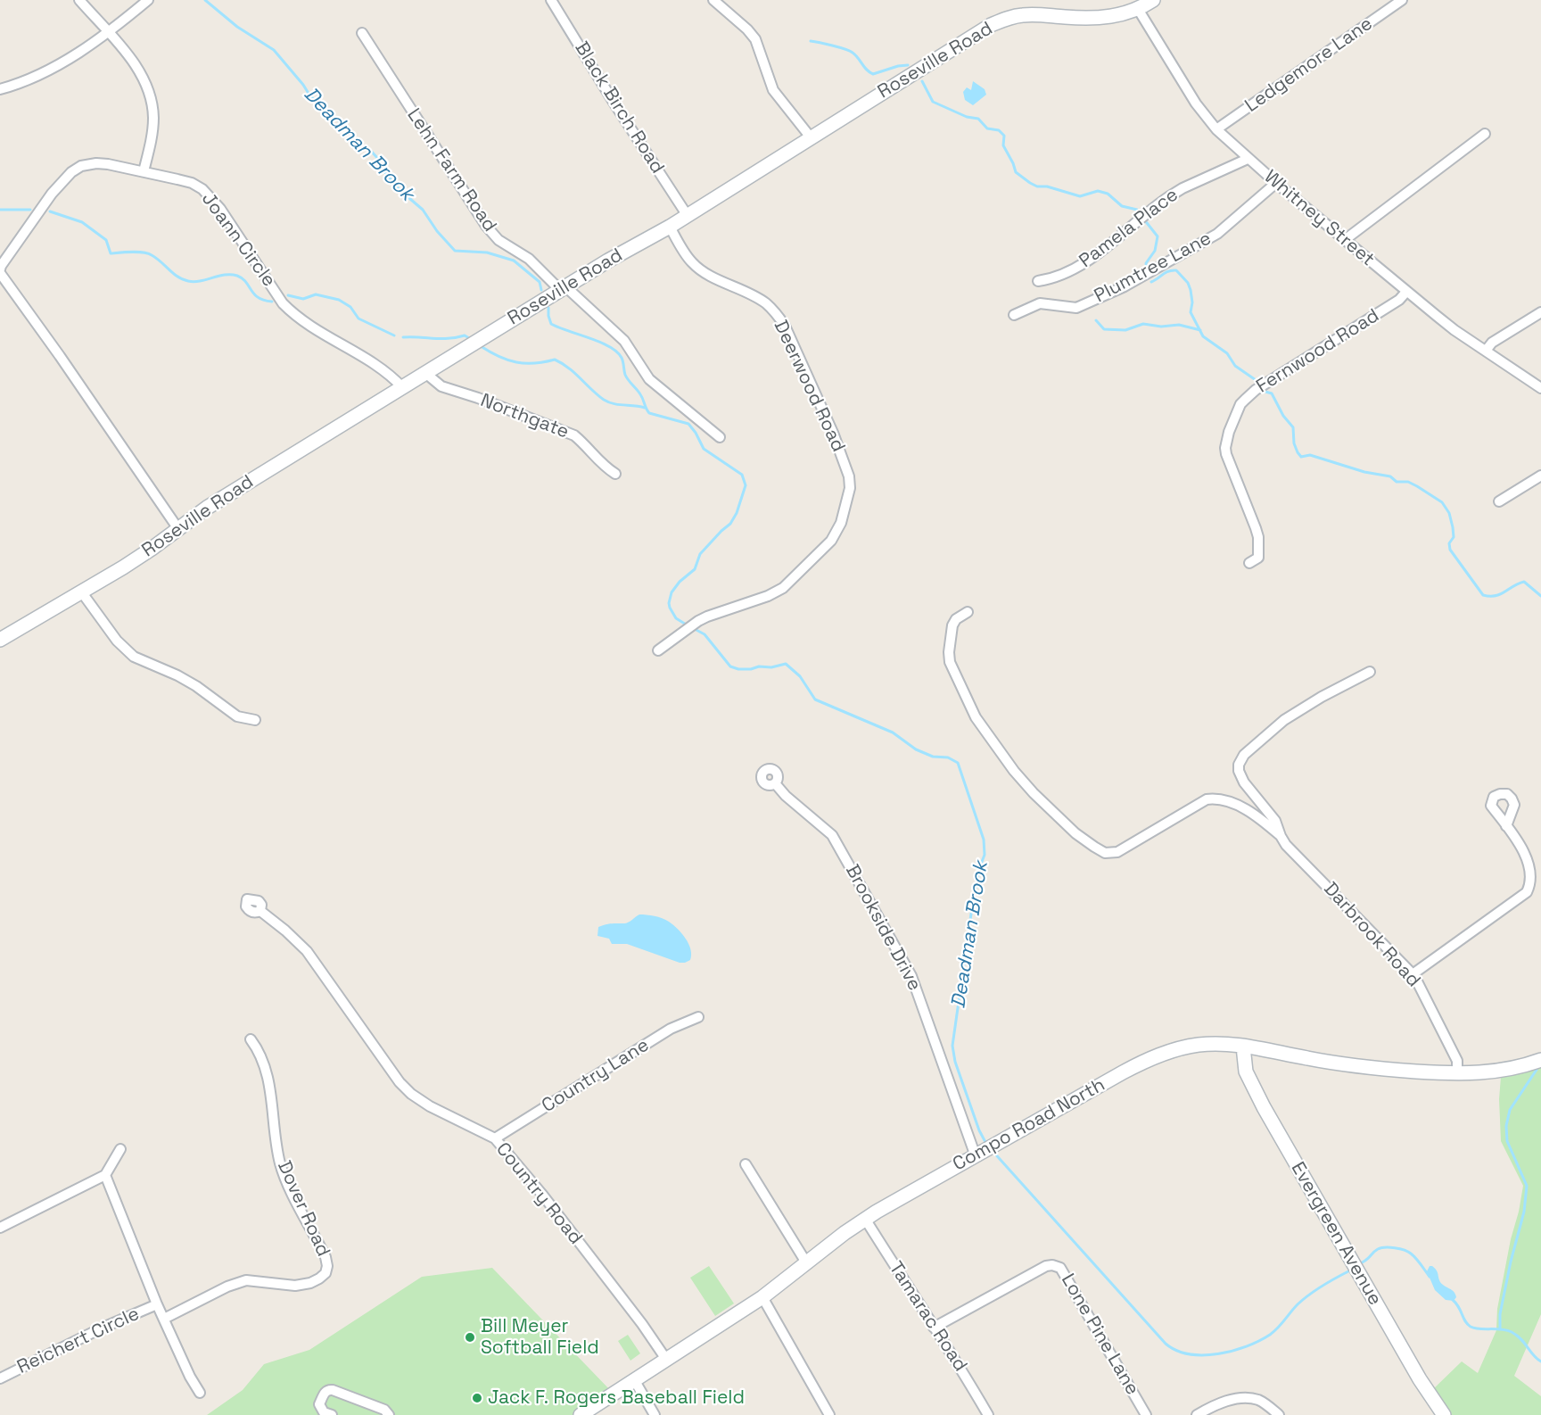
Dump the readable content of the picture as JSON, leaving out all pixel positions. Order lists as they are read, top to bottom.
{
  "streets": {
    "main road": ["Roseville Road", "Compo Road North", "Evergreen Avenue"],
    "street": [
      "Ledgemore Lane",
      "Black Birch Road",
      "Lehn Farm Road",
      "Whitney Street",
      "Pamela Place",
      "Joann Circle",
      "Plumtree Lane",
      "Fernwood Road",
      "Deerwood Road",
      "Northgate",
      "Brookside Drive",
      "Darbrook Road",
      "Country Lane",
      "Country Road",
      "Dover Road",
      "Tamarac Road",
      "Lone Pine Lane",
      "Reichert Circle"
    ]
  },
  "crossings": [
    ["Roseville Road", "Black Birch Road"],
    ["Roseville Road", "Lehn Farm Road"],
    ["Roseville Road", "Whitney Street"],
    ["Roseville Road", "Joann Circle"],
    ["Roseville Road", "Deerwood Road"],
    ["Roseville Road", "Northgate"],
    ["Ledgemore Lane", "Whitney Street"],
    ["Whitney Street", "Pamela Place"],
    ["Whitney Street", "Plumtree Lane"],
    ["Whitney Street", "Fernwood Road"],
    ["Brookside Drive", "Compo Road North"],
    ["Darbrook Road", "Compo Road North"],
    ["Country Lane", "Country Road"],
    ["Compo Road North", "Country Road"],
    ["Compo Road North", "Evergreen Avenue"],
    ["Compo Road North", "Tamarac Road"],
    ["Dover Road", "Reichert Circle"],
    ["Tamarac Road", "Lone Pine Lane"]
  ],
  "water": ["Deadman Brook"],
  "places": ["Bill Meyer Softball Field", "Jack F. Rogers Baseball Field"]
}
